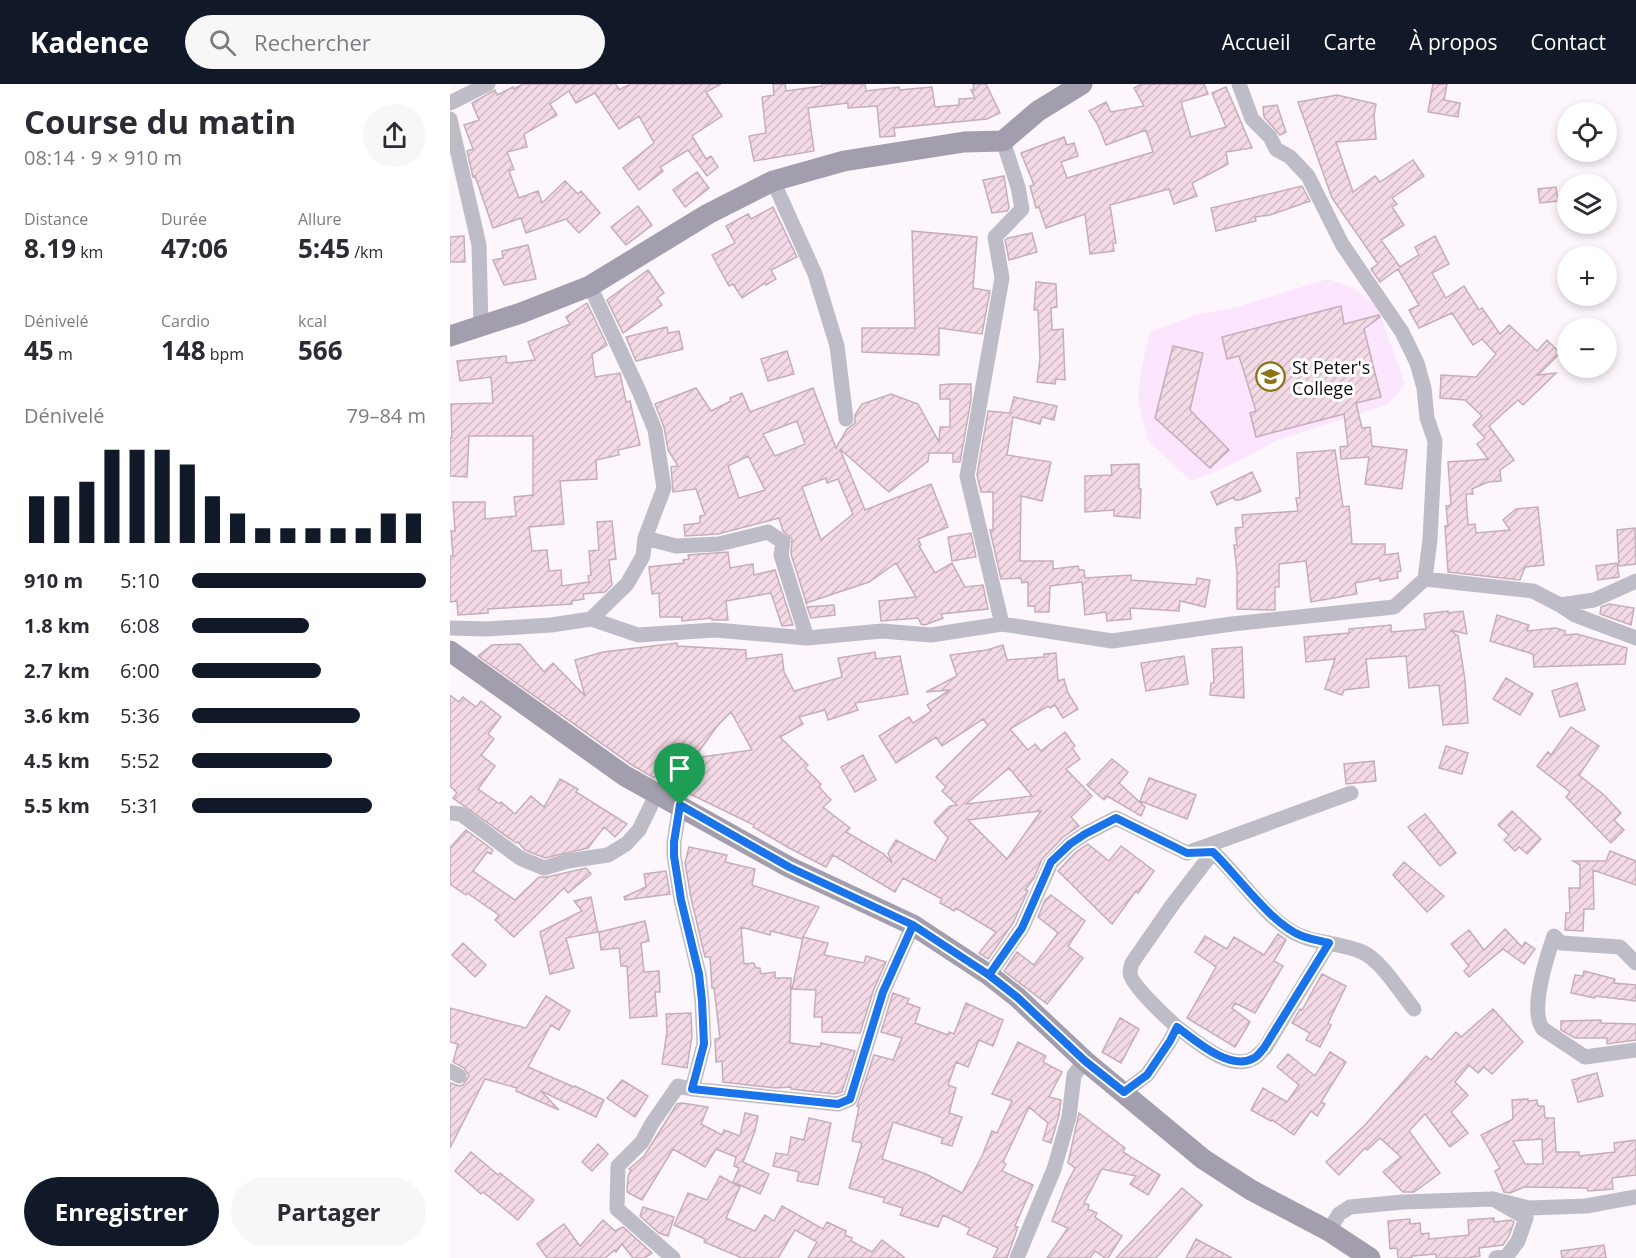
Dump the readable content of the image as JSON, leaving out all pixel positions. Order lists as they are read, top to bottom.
{
  "places": {
    "school or university": ["St Peter's College"]
  },
  "page": {
    "header": "Kadence",
    "search": "Rechercher",
    "nav": [
      "Accueil",
      "Carte",
      "À propos",
      "Contact"
    ],
    "heading": ["Course du matin", "08:14 · 9 × 910 m"],
    "map_buttons": ["+", "−"],
    "stats": [
      ["Distance", "8.19 km"],
      ["Durée", "47:06"],
      ["Allure", "5:45 /km"],
      ["Dénivelé", "45 m"],
      ["Cardio", "148 bpm"],
      ["kcal", "566"]
    ],
    "chart": ["Dénivelé", "79–84 m"],
    "list": [
      {
        "name": "910 m",
        "note": "5:10"
      },
      {
        "name": "1.8 km",
        "note": "6:08"
      },
      {
        "name": "2.7 km",
        "note": "6:00"
      },
      {
        "name": "3.6 km",
        "note": "5:36"
      },
      {
        "name": "4.5 km",
        "note": "5:52"
      },
      {
        "name": "5.5 km",
        "note": "5:31"
      }
    ],
    "buttons": ["Enregistrer", "Partager"]
  }
}
